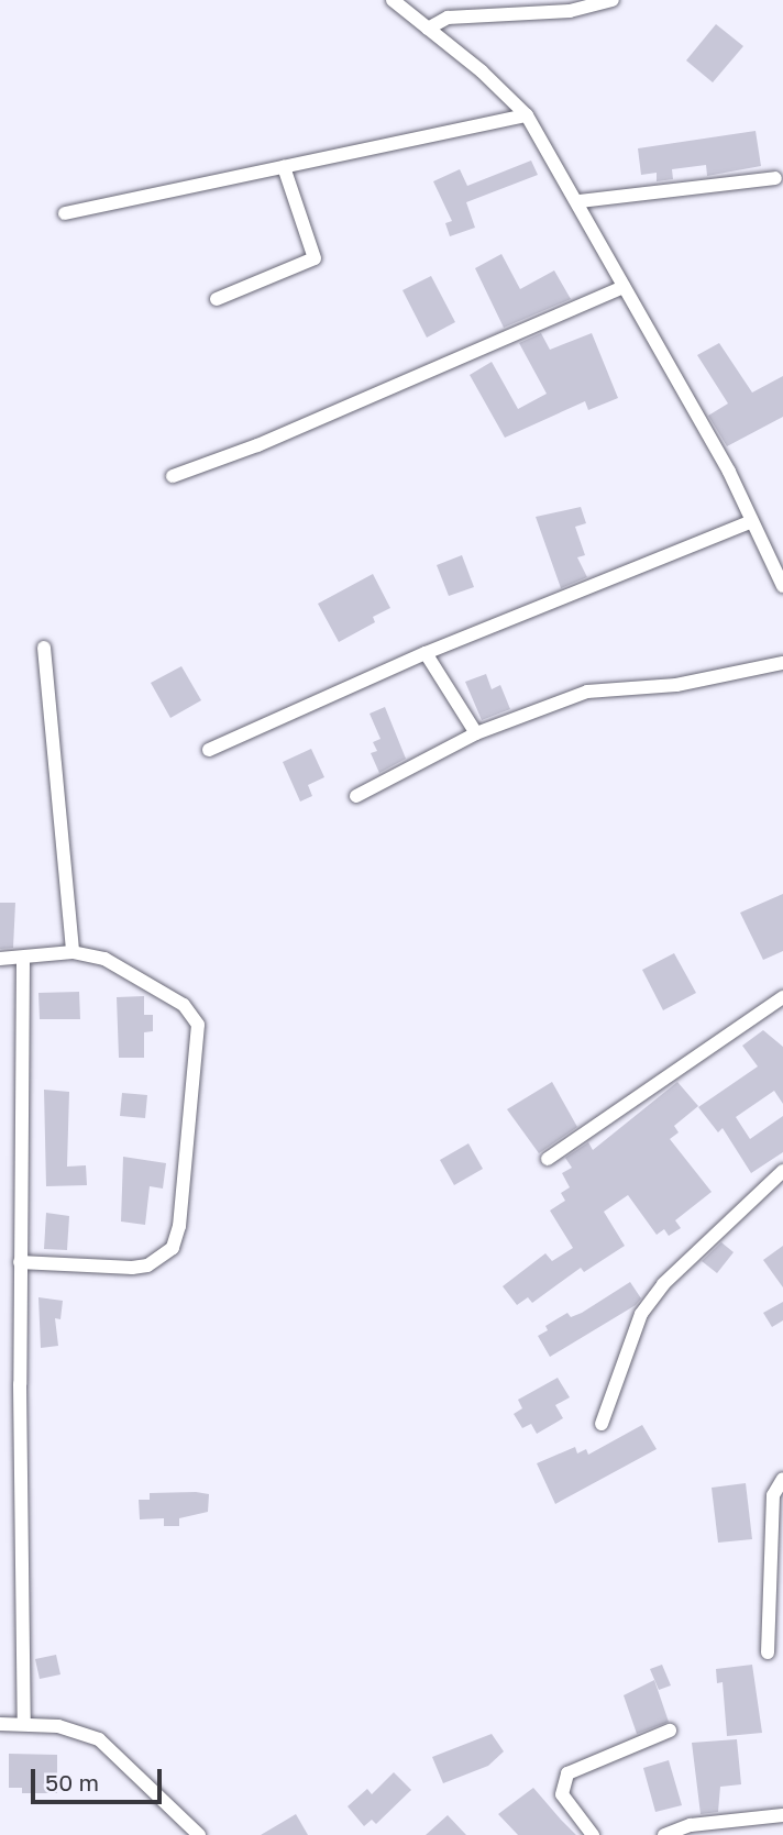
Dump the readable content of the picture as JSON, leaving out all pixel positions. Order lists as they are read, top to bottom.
{
  "scale_bar": "50 m"
}
